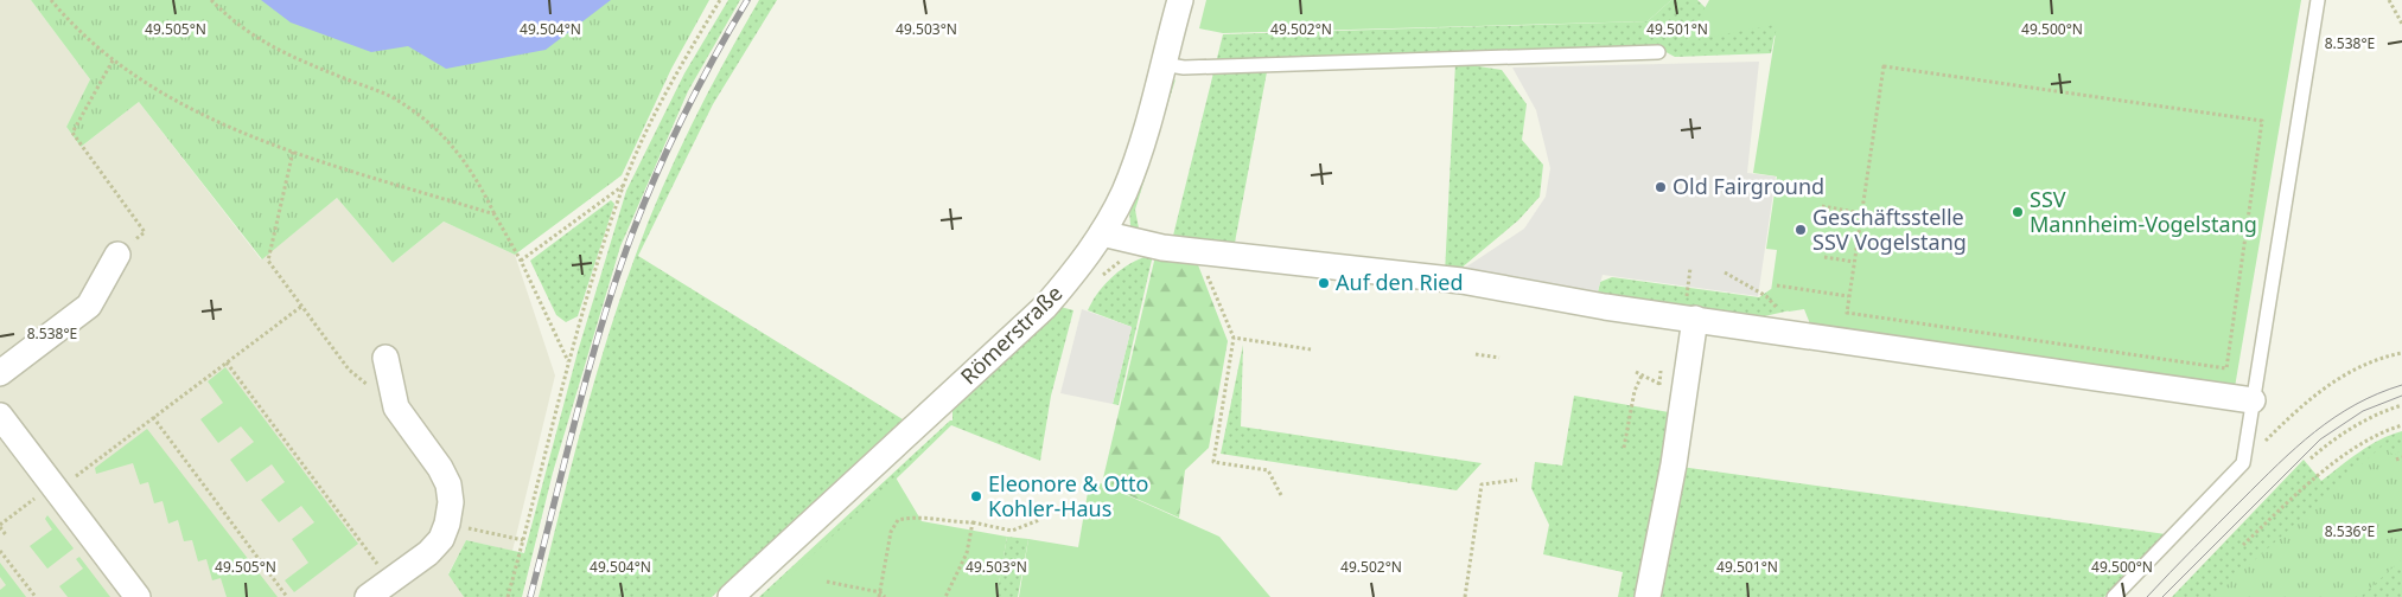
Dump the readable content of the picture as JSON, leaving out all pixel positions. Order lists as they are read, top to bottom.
{
  "streets": {
    "street": ["Römerstraße"]
  },
  "places": [
    "Old Fairground",
    "SSV Mannheim-Vogelstang",
    "Geschäftsstelle SSV Vogelstang",
    "Auf den Ried",
    "Eleonore & Otto Kohler-Haus"
  ],
  "coordinates": [
    "49.505°N",
    "49.504°N",
    "49.503°N",
    "49.502°N",
    "49.501°N",
    "49.500°N",
    "8.538°E",
    "8.536°E"
  ]
}
